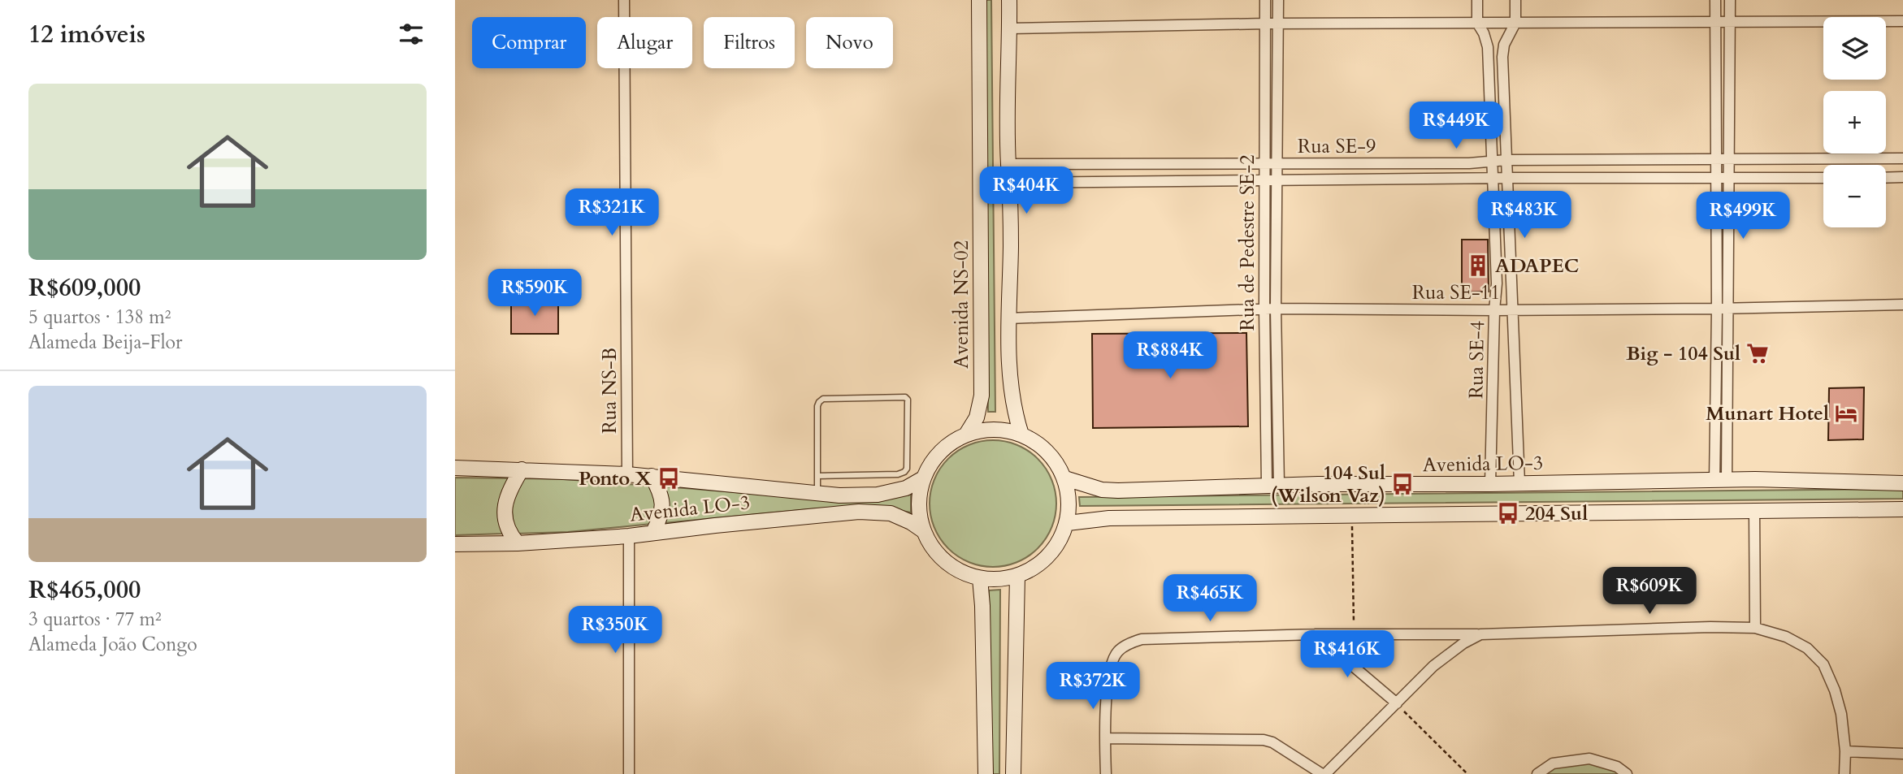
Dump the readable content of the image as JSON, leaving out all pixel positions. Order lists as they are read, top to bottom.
{
  "streets": {
    "street": [
      "Rua SE-9",
      "Rua de Pedestre SE-2",
      "Rua SE-11",
      "Avenida NS-02",
      "Rua SE-4",
      "Rua NS-B",
      "Avenida LO-3"
    ]
  },
  "crossings": [
    ["Rua SE-9", "Rua de Pedestre SE-2"],
    ["Rua SE-9", "Rua SE-4"],
    ["Rua de Pedestre SE-2", "Rua SE-11"],
    ["Rua de Pedestre SE-2", "Avenida LO-3"],
    ["Rua SE-11", "Rua SE-4"],
    ["Avenida NS-02", "Avenida LO-3"],
    ["Rua SE-4", "Avenida LO-3"],
    ["Rua NS-B", "Avenida LO-3"]
  ],
  "places": {
    "building": ["ADAPEC"],
    "supermarket": ["Big - 104 Sul"],
    "hotel": ["Munart Hotel"],
    "bus stop": ["Ponto X", "104 Sul (Wilson Vaz)", "204 Sul"]
  },
  "page": {
    "heading": "12 imóveis",
    "map_buttons": ["+", "−"],
    "chip": [
      "Comprar",
      "Alugar",
      "Filtros",
      "Novo"
    ],
    "list": [
      {
        "name": "R$609,000",
        "note": "5 quartos · 138 m² · Alameda Beija-Flor"
      },
      {
        "name": "R$465,000",
        "note": "3 quartos · 77 m² · Alameda João Congo"
      }
    ],
    "price": [
      "R$449K",
      "R$404K",
      "R$321K",
      "R$483K",
      "R$499K",
      "R$590K",
      "R$884K",
      "R$609K",
      "R$465K",
      "R$350K",
      "R$416K",
      "R$372K"
    ]
  }
}
